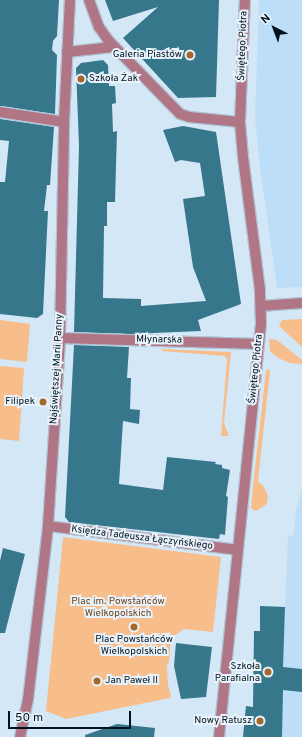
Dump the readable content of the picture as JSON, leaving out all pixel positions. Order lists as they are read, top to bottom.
{
  "streets": {
    "street": [
      "Świętego Piotra",
      "Młynarska",
      "Najświętszej Marii Panny",
      "Księdza Tadeusza Łączyńskiego"
    ]
  },
  "crossings": [
    ["Świętego Piotra", "Młynarska"],
    ["Świętego Piotra", "Księdza Tadeusza Łączyńskiego"],
    ["Młynarska", "Najświętszej Marii Panny"],
    ["Najświętszej Marii Panny", "Księdza Tadeusza Łączyńskiego"]
  ],
  "parks": ["Plac im. Powstańców Wielkopolskich"],
  "places": [
    "Galeria Piastów",
    "Szkoła Żak",
    "Filipek",
    "Plac Powstańców Wielkopolskich",
    "Szkoła Parafialna",
    "Jan Paweł II",
    "Nowy Ratusz"
  ],
  "scale_bar": "50 m",
  "north": "top left"
}
